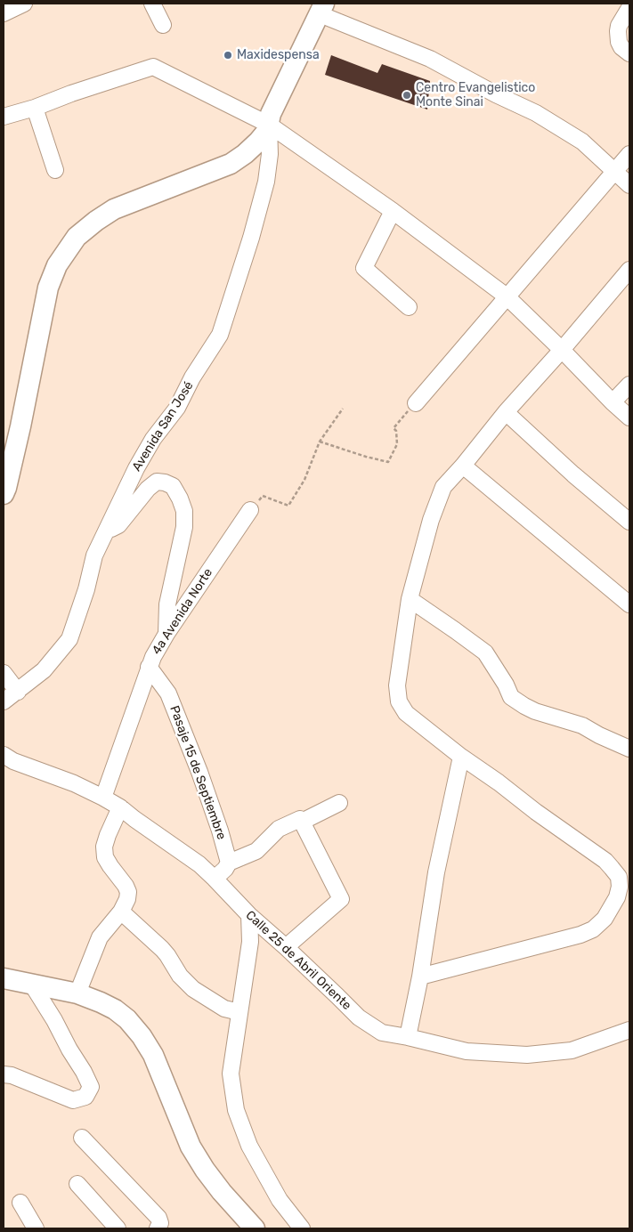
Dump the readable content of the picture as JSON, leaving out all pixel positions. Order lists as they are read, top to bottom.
{
  "streets": {
    "street": [
      "Avenida San José",
      "4a Avenida Norte",
      "Pasaje 15 de Septiembre",
      "Calle 25 de Abril Oriente"
    ]
  },
  "crossings": [
    ["4a Avenida Norte", "Pasaje 15 de Septiembre"],
    ["4a Avenida Norte", "Calle 25 de Abril Oriente"]
  ],
  "places": ["Maxidespensa", "Centro Evangelistico Monte Sinai"]
}
